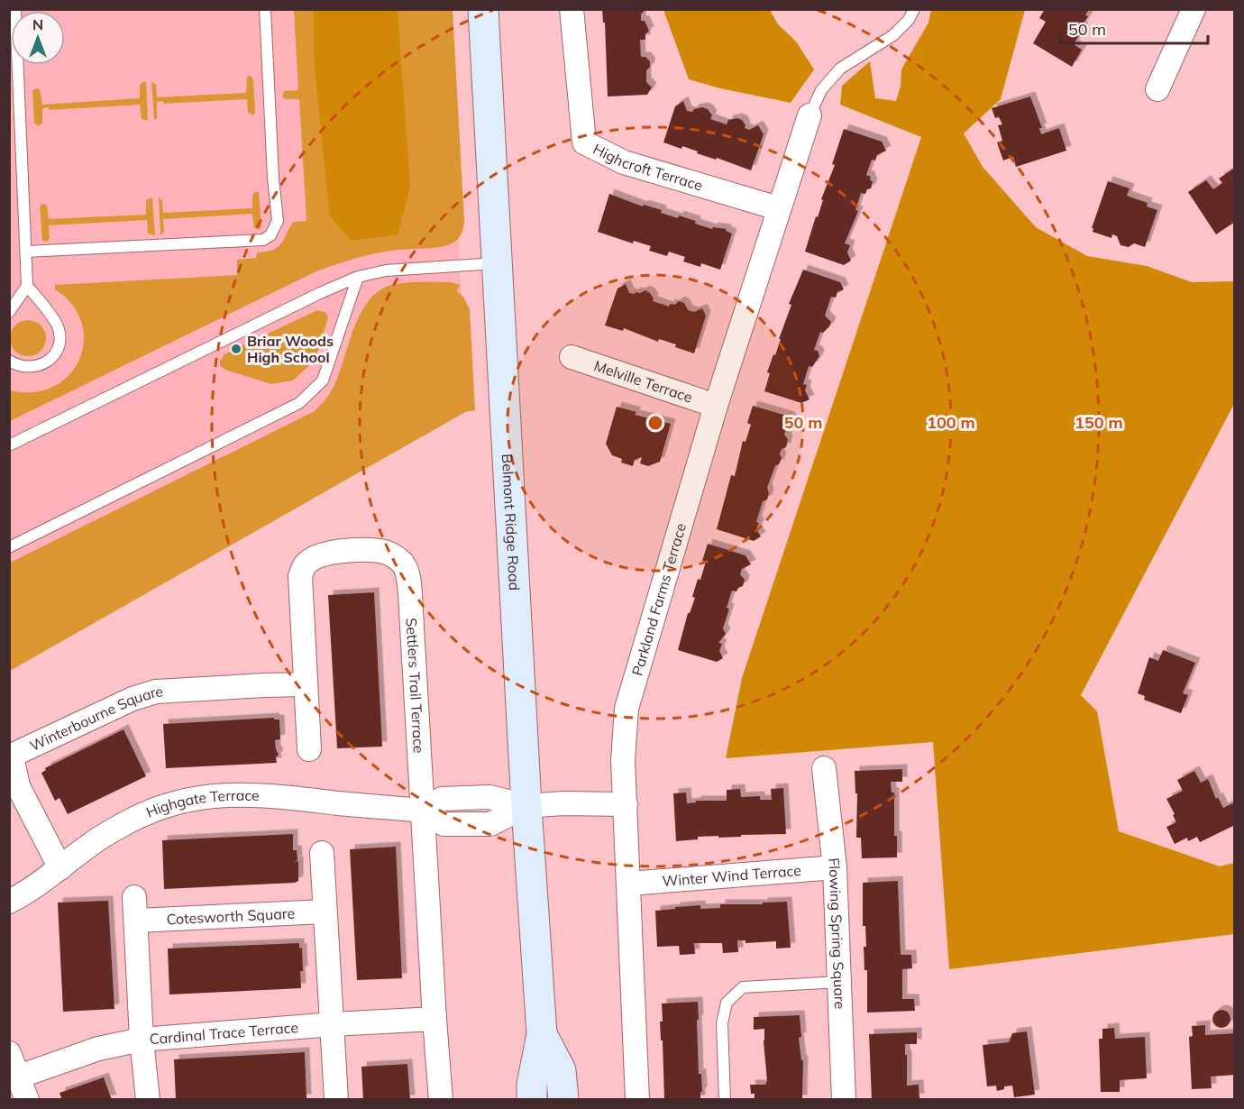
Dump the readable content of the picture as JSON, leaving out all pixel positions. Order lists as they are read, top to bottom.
{
  "streets": {
    "main road": ["Belmont Ridge Road"],
    "street": [
      "Highcroft Terrace",
      "Melville Terrace",
      "Parkland Farms Terrace",
      "Settlers Trail Terrace",
      "Winterbourne Square",
      "Highgate Terrace",
      "Winter Wind Terrace",
      "Cotesworth Square",
      "Flowing Spring Square",
      "Cardinal Trace Terrace"
    ]
  },
  "crossings": [
    ["Highcroft Terrace", "Parkland Farms Terrace"],
    ["Melville Terrace", "Parkland Farms Terrace"],
    ["Parkland Farms Terrace", "Winter Wind Terrace"],
    ["Settlers Trail Terrace", "Winterbourne Square"],
    ["Settlers Trail Terrace", "Highgate Terrace"],
    ["Settlers Trail Terrace", "Cardinal Trace Terrace"],
    ["Winterbourne Square", "Highgate Terrace"],
    ["Winter Wind Terrace", "Flowing Spring Square"]
  ],
  "places": ["Briar Woods High School"],
  "scale_bar": "50 m",
  "north": "top",
  "rings": ["50 m", "100 m", "150 m"]
}
